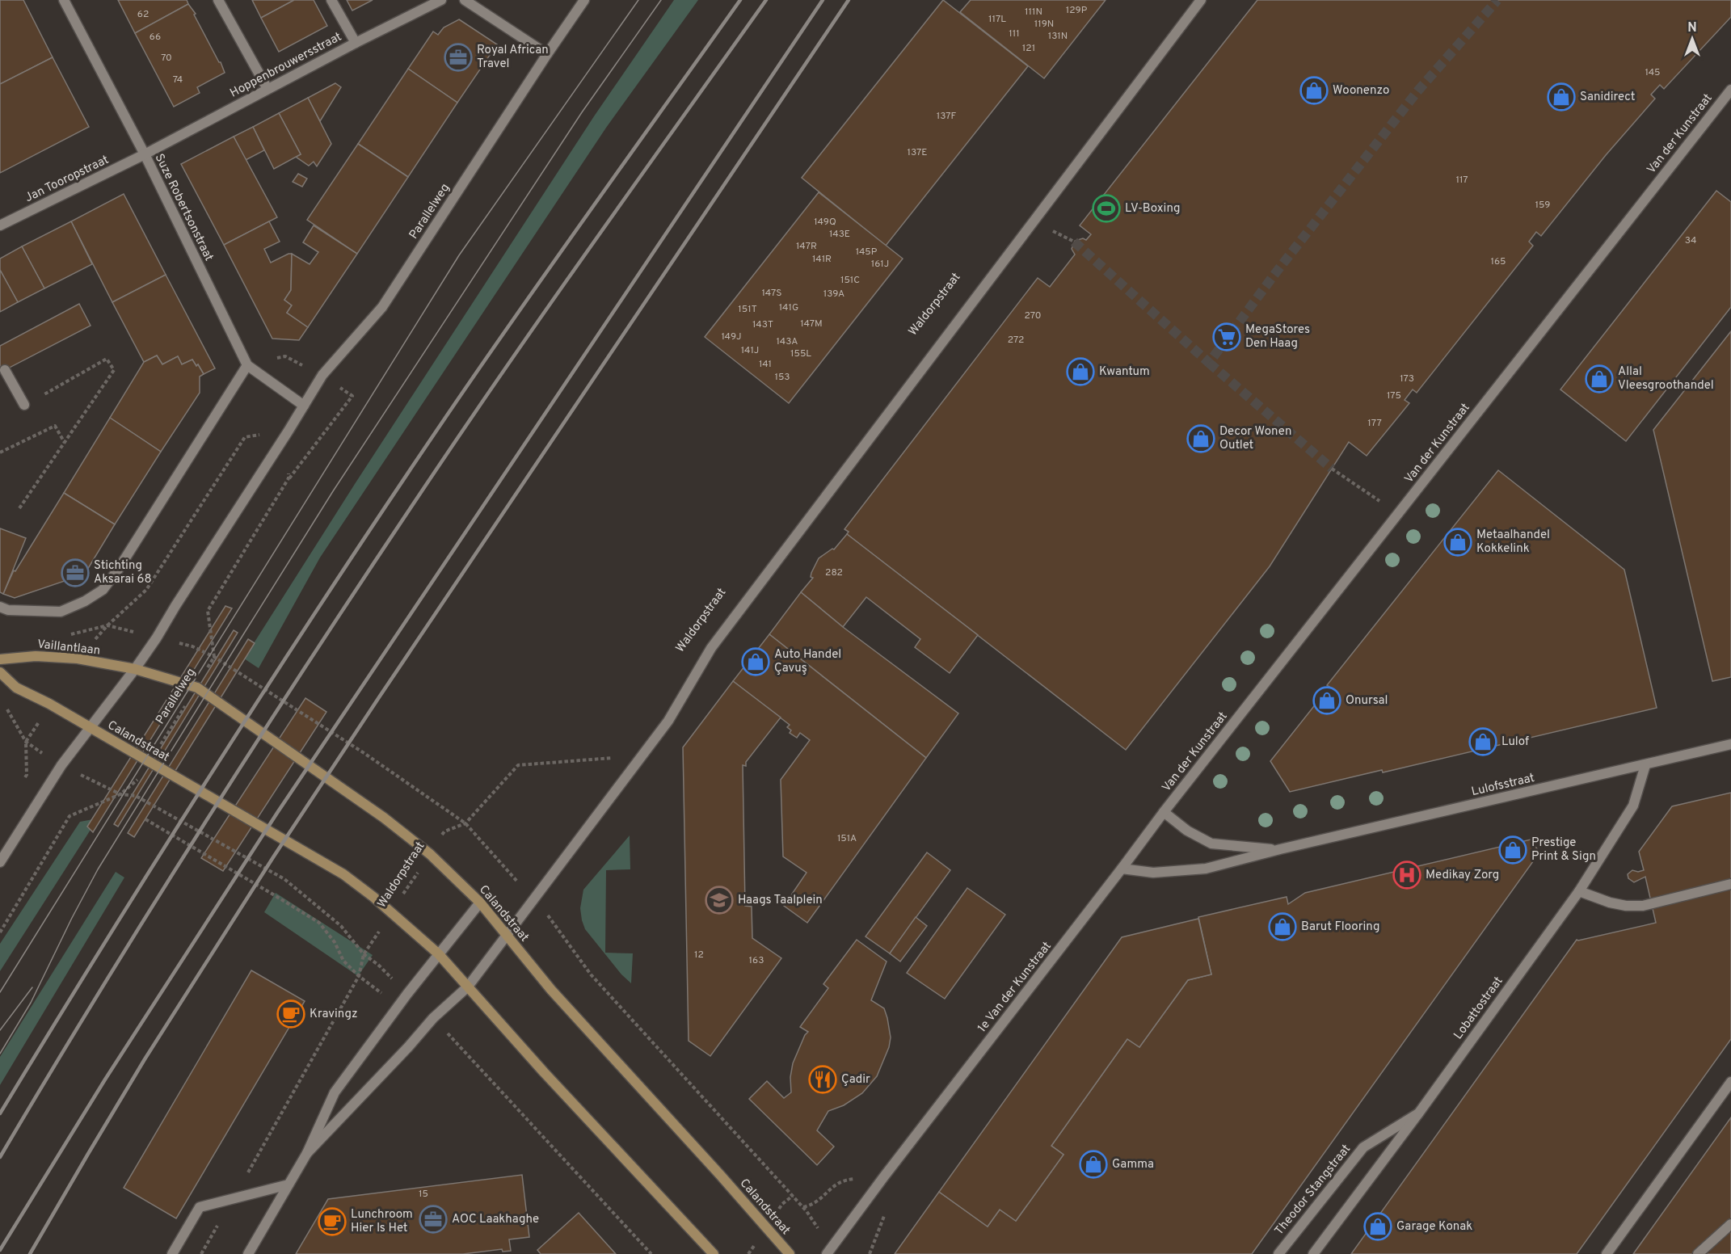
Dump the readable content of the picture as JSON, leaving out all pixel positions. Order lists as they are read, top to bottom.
{
  "streets": {
    "main road": ["Vaillantlaan", "Calandstraat"],
    "street": [
      "Hoppenbrouwersstraat",
      "Van der Kunstraat",
      "Jan Tooropstraat",
      "Suze Robertsonstraat",
      "Parallelweg",
      "Waldorpstraat",
      "Lulofsstraat",
      "1e Van der Kunstraat",
      "Lobattostraat",
      "Theodor Stangstraat"
    ]
  },
  "crossings": [
    ["Hoppenbrouwersstraat", "Jan Tooropstraat"],
    ["Hoppenbrouwersstraat", "Suze Robertsonstraat"],
    ["Van der Kunstraat", "Lulofsstraat"],
    ["Van der Kunstraat", "1e Van der Kunstraat"],
    ["Jan Tooropstraat", "Suze Robertsonstraat"],
    ["Suze Robertsonstraat", "Parallelweg"],
    ["Parallelweg", "Vaillantlaan"],
    ["Parallelweg", "Calandstraat"],
    ["Waldorpstraat", "Calandstraat"],
    ["Vaillantlaan", "Calandstraat"],
    ["Lulofsstraat", "1e Van der Kunstraat"],
    ["Lulofsstraat", "Lobattostraat"],
    ["Lobattostraat", "Theodor Stangstraat"]
  ],
  "places": {
    "office": ["Royal African Travel", "Stichting Aksarai 68", "AOC Laakhaghe"],
    "shop": [
      "Woonenzo",
      "Sanidirect",
      "Kwantum",
      "Allal Vleesgroothandel",
      "Decor Wonen Outlet",
      "Metaalhandel Kokkelink",
      "Auto Handel Çavuş",
      "Onursal",
      "Lulof",
      "Prestige Print & Sign",
      "Barut Flooring",
      "Gamma",
      "Garage Konak"
    ],
    "sports": ["LV-Boxing"],
    "supermarket": ["MegaStores Den Haag"],
    "hospital": ["Medikay Zorg"],
    "school or university": ["Haags Taalplein"],
    "cafe": ["Kravingz", "Lunchroom Hier Is Het"],
    "restaurant": ["Çadir"]
  },
  "house_numbers": [
    "129P",
    "111N",
    "62",
    "117L",
    "119N",
    "111",
    "131N",
    "66",
    "121",
    "70",
    "145",
    "74",
    "137F",
    "137E",
    "117",
    "159",
    "149Q",
    "143E",
    "34",
    "147R",
    "145P",
    "141R",
    "165",
    "161J",
    "151C",
    "147S",
    "139A",
    "141G",
    "151T",
    "270",
    "147M",
    "143T",
    "149J",
    "272",
    "143A",
    "141J",
    "155L",
    "141",
    "153",
    "173",
    "175",
    "177",
    "282",
    "151A",
    "12",
    "163",
    "15"
  ],
  "north": "top"
}
